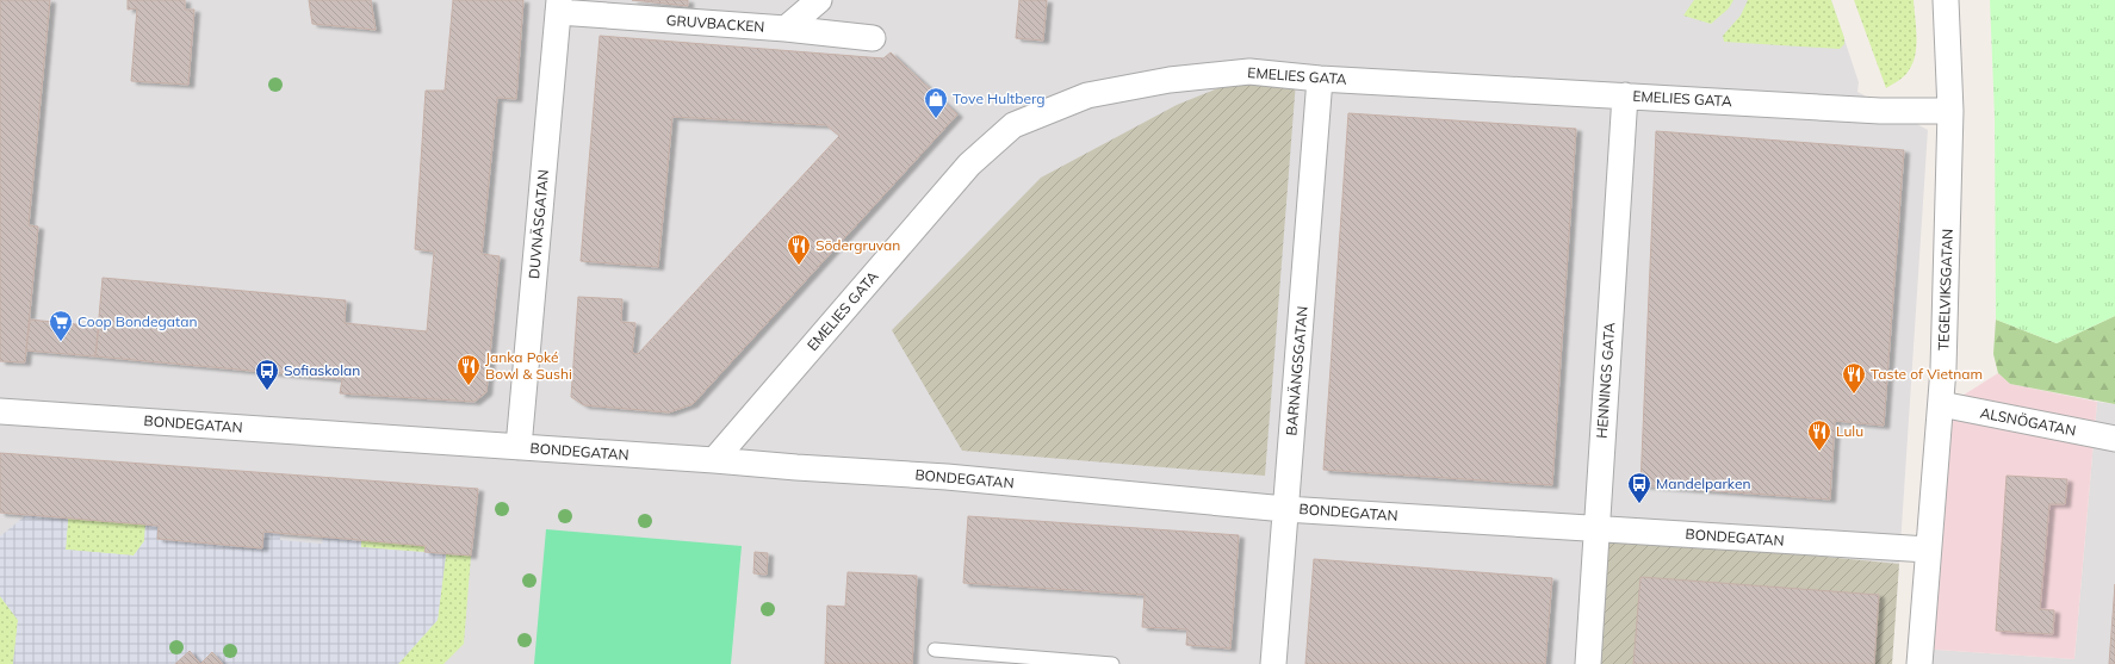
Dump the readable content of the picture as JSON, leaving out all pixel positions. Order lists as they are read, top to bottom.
{
  "streets": {
    "street": [
      "GRUVBACKEN",
      "EMELIES GATA",
      "DUVNÄSGATAN",
      "TEGELVIKSGATAN",
      "BARNÄNGSGATAN",
      "HENNINGS GATA",
      "ALSNÖGATAN",
      "BONDEGATAN"
    ]
  },
  "crossings": [
    ["GRUVBACKEN", "DUVNÄSGATAN"],
    ["EMELIES GATA", "TEGELVIKSGATAN"],
    ["EMELIES GATA", "BARNÄNGSGATAN"],
    ["EMELIES GATA", "HENNINGS GATA"],
    ["EMELIES GATA", "BONDEGATAN"],
    ["DUVNÄSGATAN", "BONDEGATAN"],
    ["TEGELVIKSGATAN", "ALSNÖGATAN"],
    ["TEGELVIKSGATAN", "BONDEGATAN"],
    ["BARNÄNGSGATAN", "BONDEGATAN"],
    ["HENNINGS GATA", "BONDEGATAN"]
  ],
  "places": {
    "shop": ["Tove Hultberg"],
    "restaurant": [
      "Södergruvan",
      "Janka Poké Bowl & Sushi",
      "Taste of Vietnam",
      "Lulu"
    ],
    "supermarket": ["Coop Bondegatan"],
    "bus stop": ["Sofiaskolan", "Mandelparken"]
  }
}
